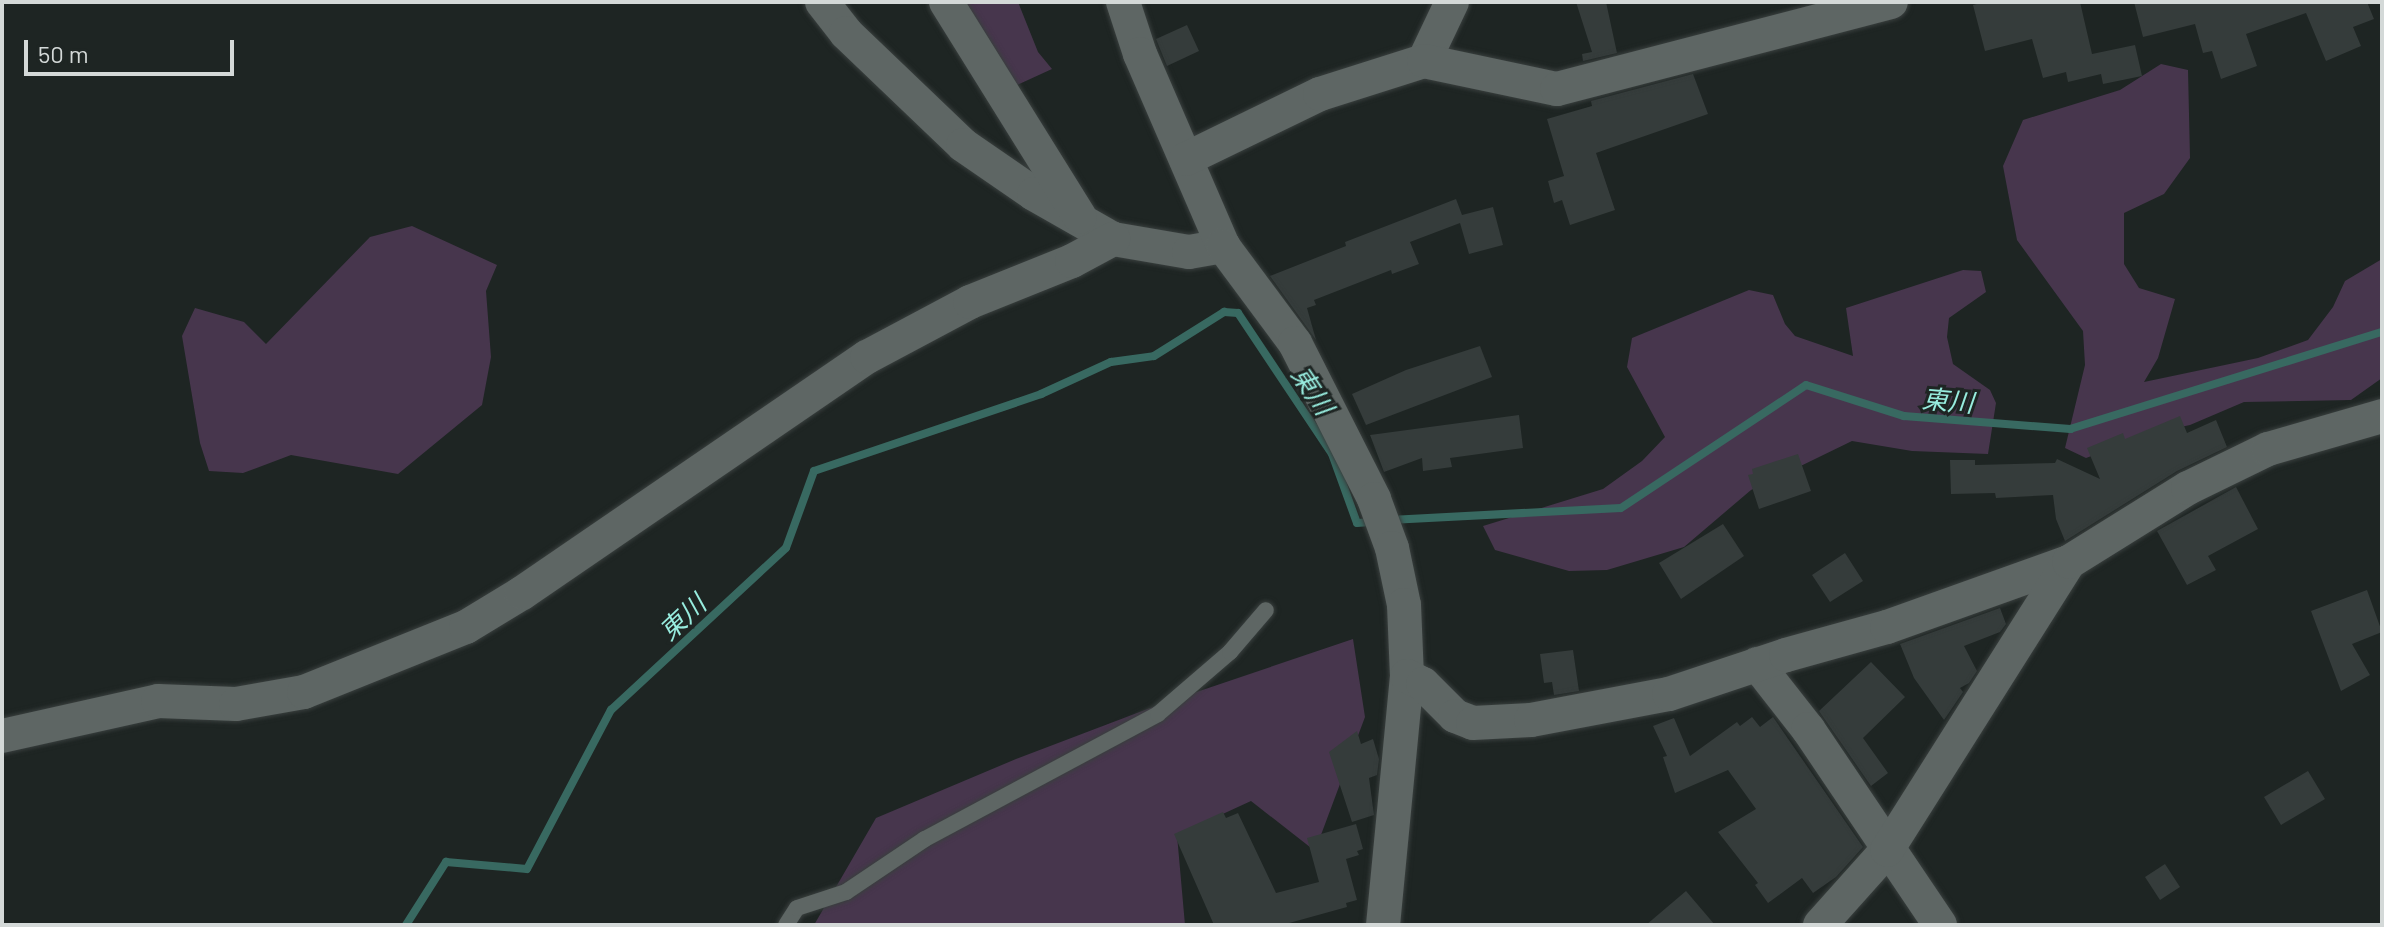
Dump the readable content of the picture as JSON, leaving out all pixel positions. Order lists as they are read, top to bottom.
{
  "water": ["東川"],
  "scale_bar": "50 m"
}
